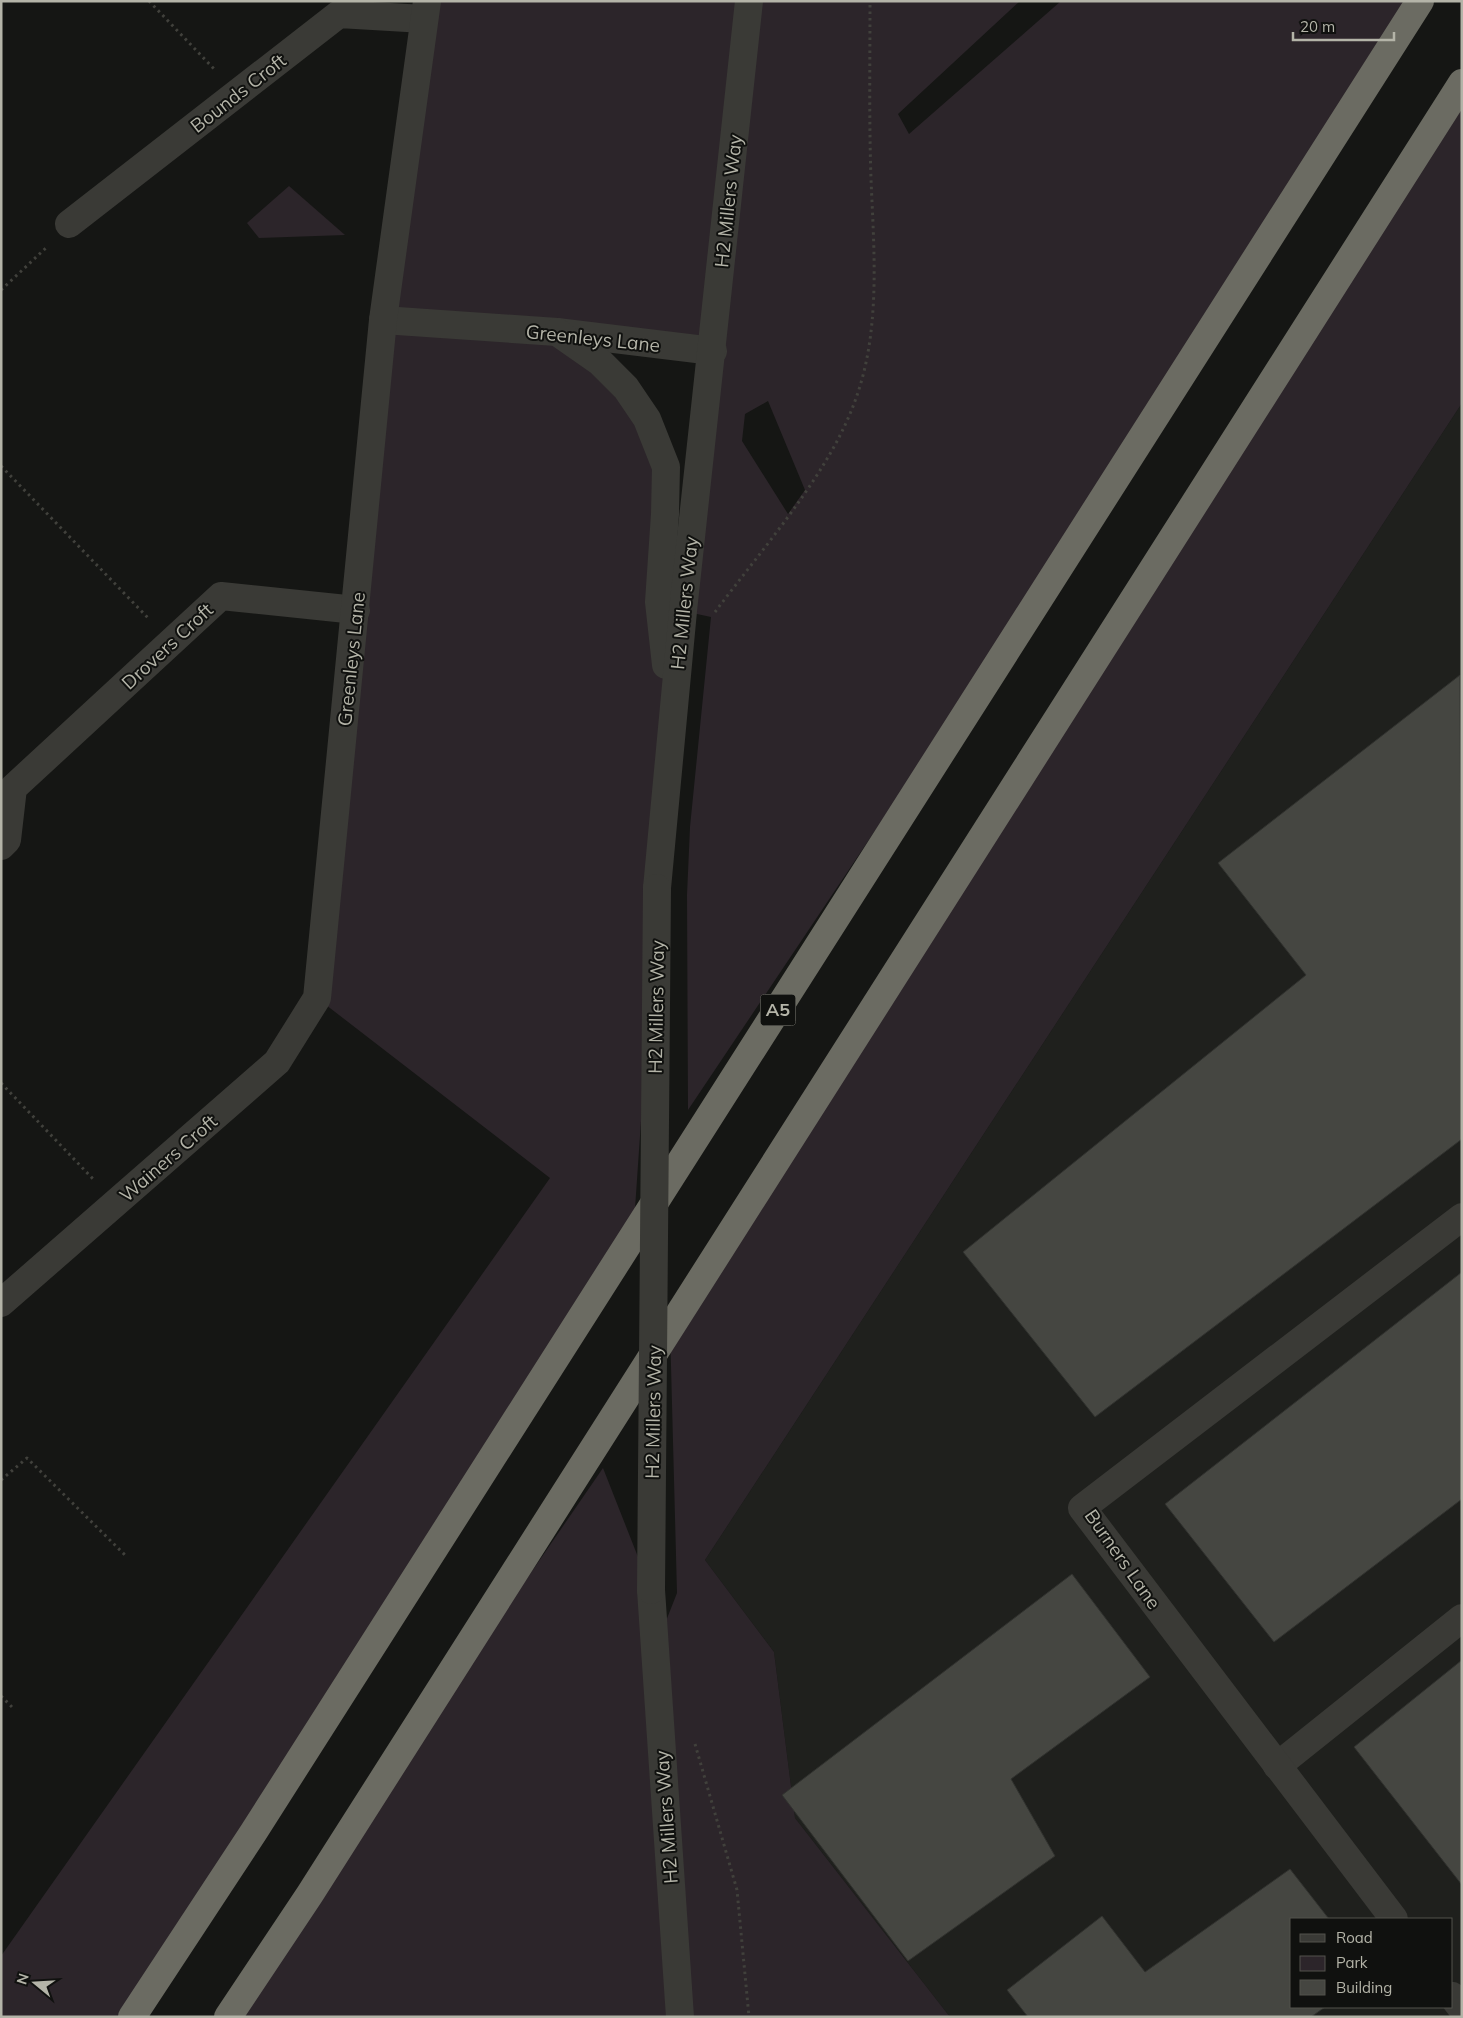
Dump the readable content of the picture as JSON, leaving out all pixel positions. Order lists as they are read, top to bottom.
{
  "streets": {
    "highway": ["A5"],
    "street": [
      "Bounds Croft",
      "H2 Millers Way",
      "Greenleys Lane",
      "Drovers Croft",
      "Wainers Croft",
      "Burners Lane"
    ]
  },
  "crossings": [
    ["Bounds Croft", "Greenleys Lane"],
    ["H2 Millers Way", "Greenleys Lane"],
    ["Greenleys Lane", "Drovers Croft"],
    ["Greenleys Lane", "Wainers Croft"]
  ],
  "legend": ["Road", "Park", "Building"],
  "scale_bar": "20 m",
  "north": "left"
}
